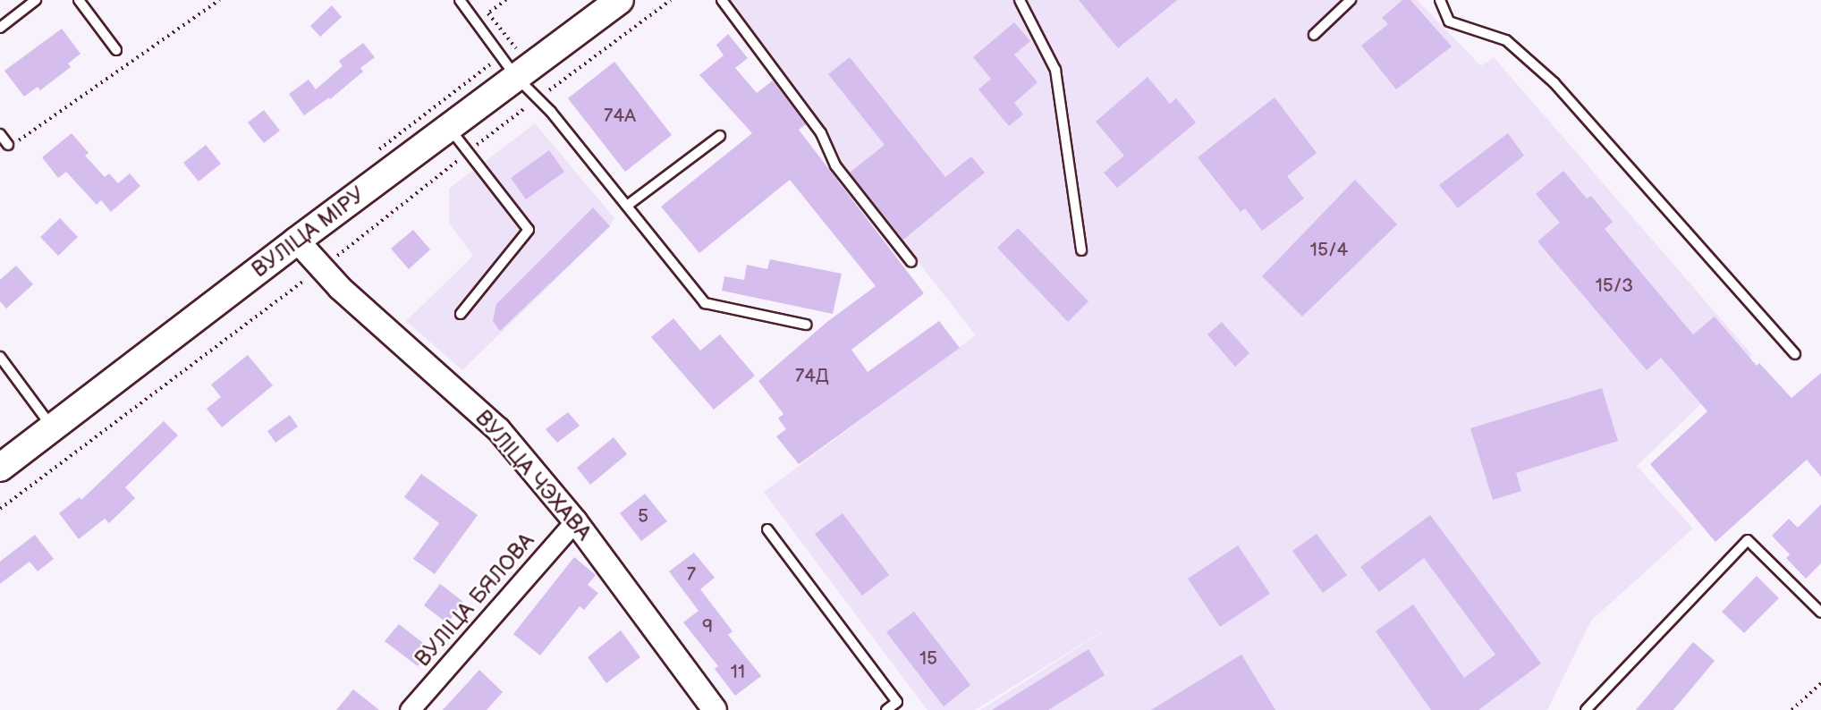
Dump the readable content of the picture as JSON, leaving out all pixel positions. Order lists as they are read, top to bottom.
{
  "streets": {
    "main road": ["ВУЛІЦА МІРУ"],
    "street": ["ВУЛІЦА ЧЭХАВА", "ВУЛІЦА БЯЛОВА"]
  },
  "crossings": [
    ["ВУЛІЦА МІРУ", "ВУЛІЦА ЧЭХАВА"],
    ["ВУЛІЦА ЧЭХАВА", "ВУЛІЦА БЯЛОВА"]
  ],
  "house_numbers": [
    "74А",
    "15/4",
    "15/3",
    "74Д",
    "5",
    "7",
    "9",
    "15",
    "11"
  ]
}
